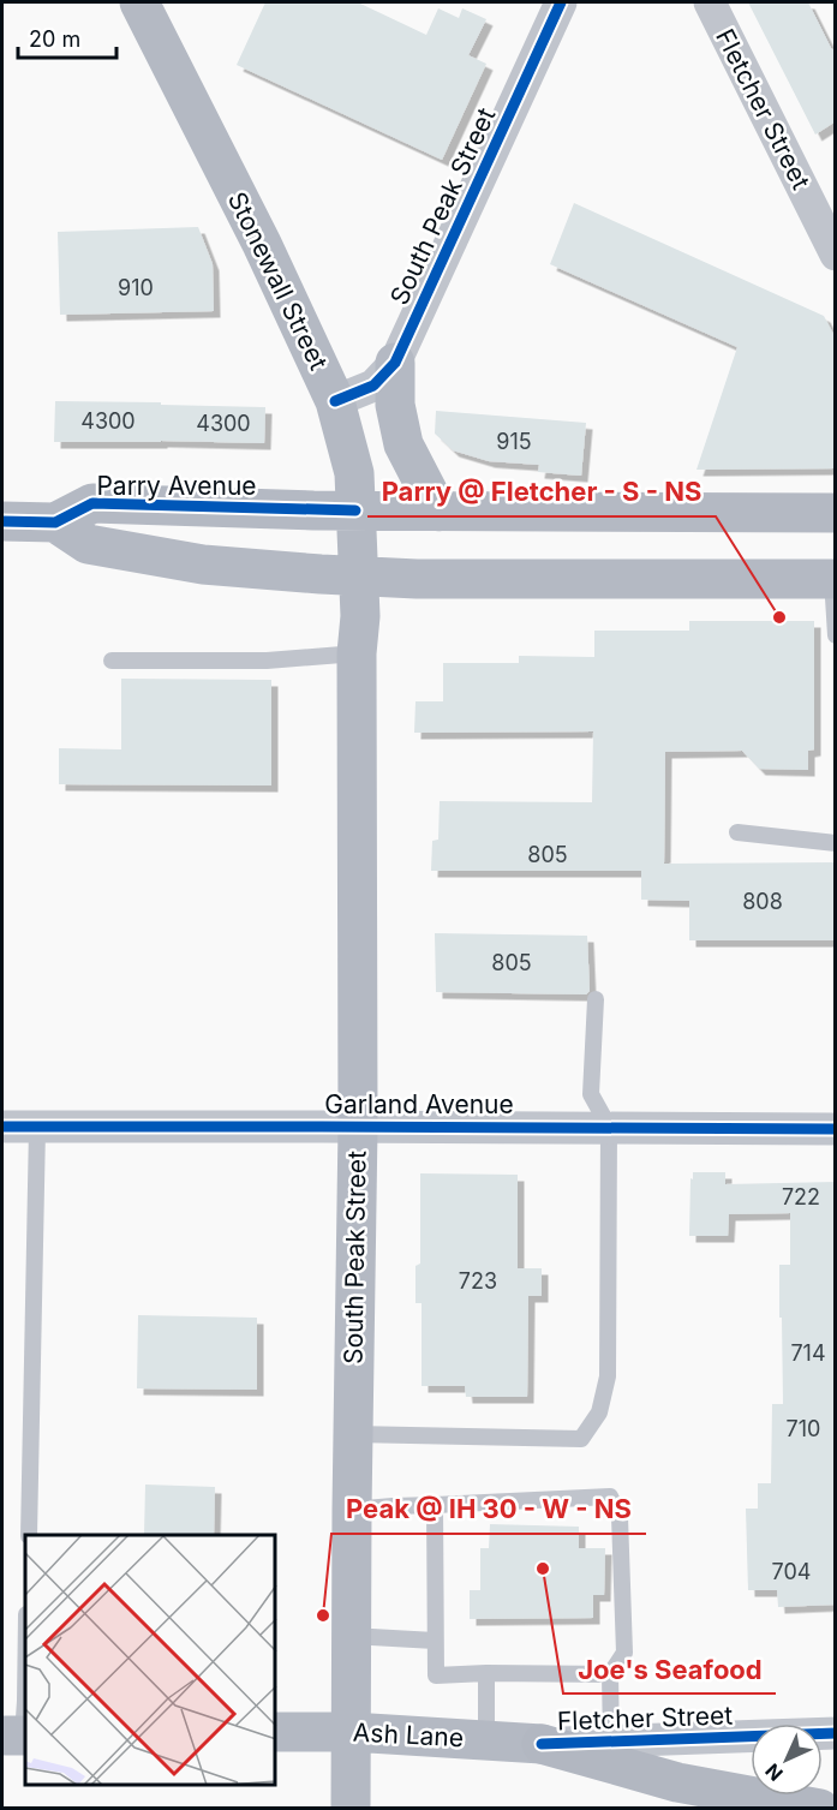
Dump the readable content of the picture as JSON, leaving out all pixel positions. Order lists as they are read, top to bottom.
{
  "streets": {
    "main road": [
      "South Peak Street",
      "Stonewall Street",
      "Parry Avenue",
      "Ash Lane"
    ],
    "street": ["Fletcher Street", "Garland Avenue"]
  },
  "crossings": [
    ["Fletcher Street", "Ash Lane"],
    ["South Peak Street", "Stonewall Street"],
    ["South Peak Street", "Garland Avenue"],
    ["South Peak Street", "Ash Lane"],
    ["Stonewall Street", "Parry Avenue"]
  ],
  "places": ["Parry @ Fletcher - S - NS", "Joe's Seafood", "Peak @ IH 30 - W - NS"],
  "house_numbers": [
    "910",
    "4300",
    "4300",
    "915",
    "805",
    "808",
    "805",
    "722",
    "723",
    "714",
    "710",
    "704"
  ],
  "scale_bar": "20 m",
  "north": "bottom left"
}
